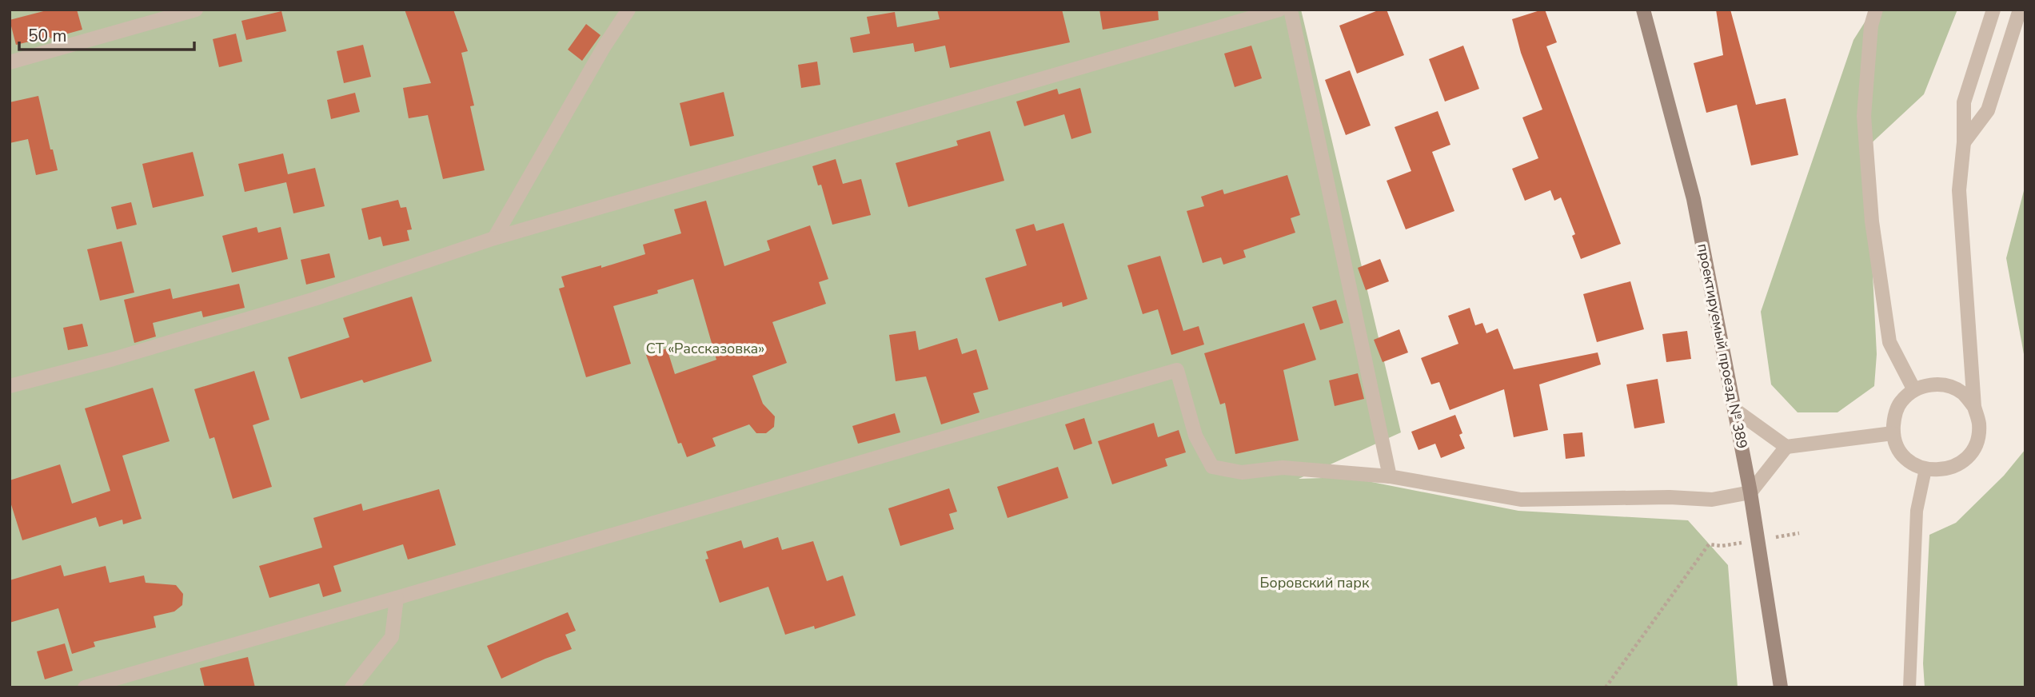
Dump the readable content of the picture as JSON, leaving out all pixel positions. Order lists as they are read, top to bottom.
{
  "streets": {
    "main road": ["проектируемый проезд № 389"]
  },
  "parks": ["СТ «Рассказовка»", "Боровский парк"],
  "scale_bar": "50 m"
}
